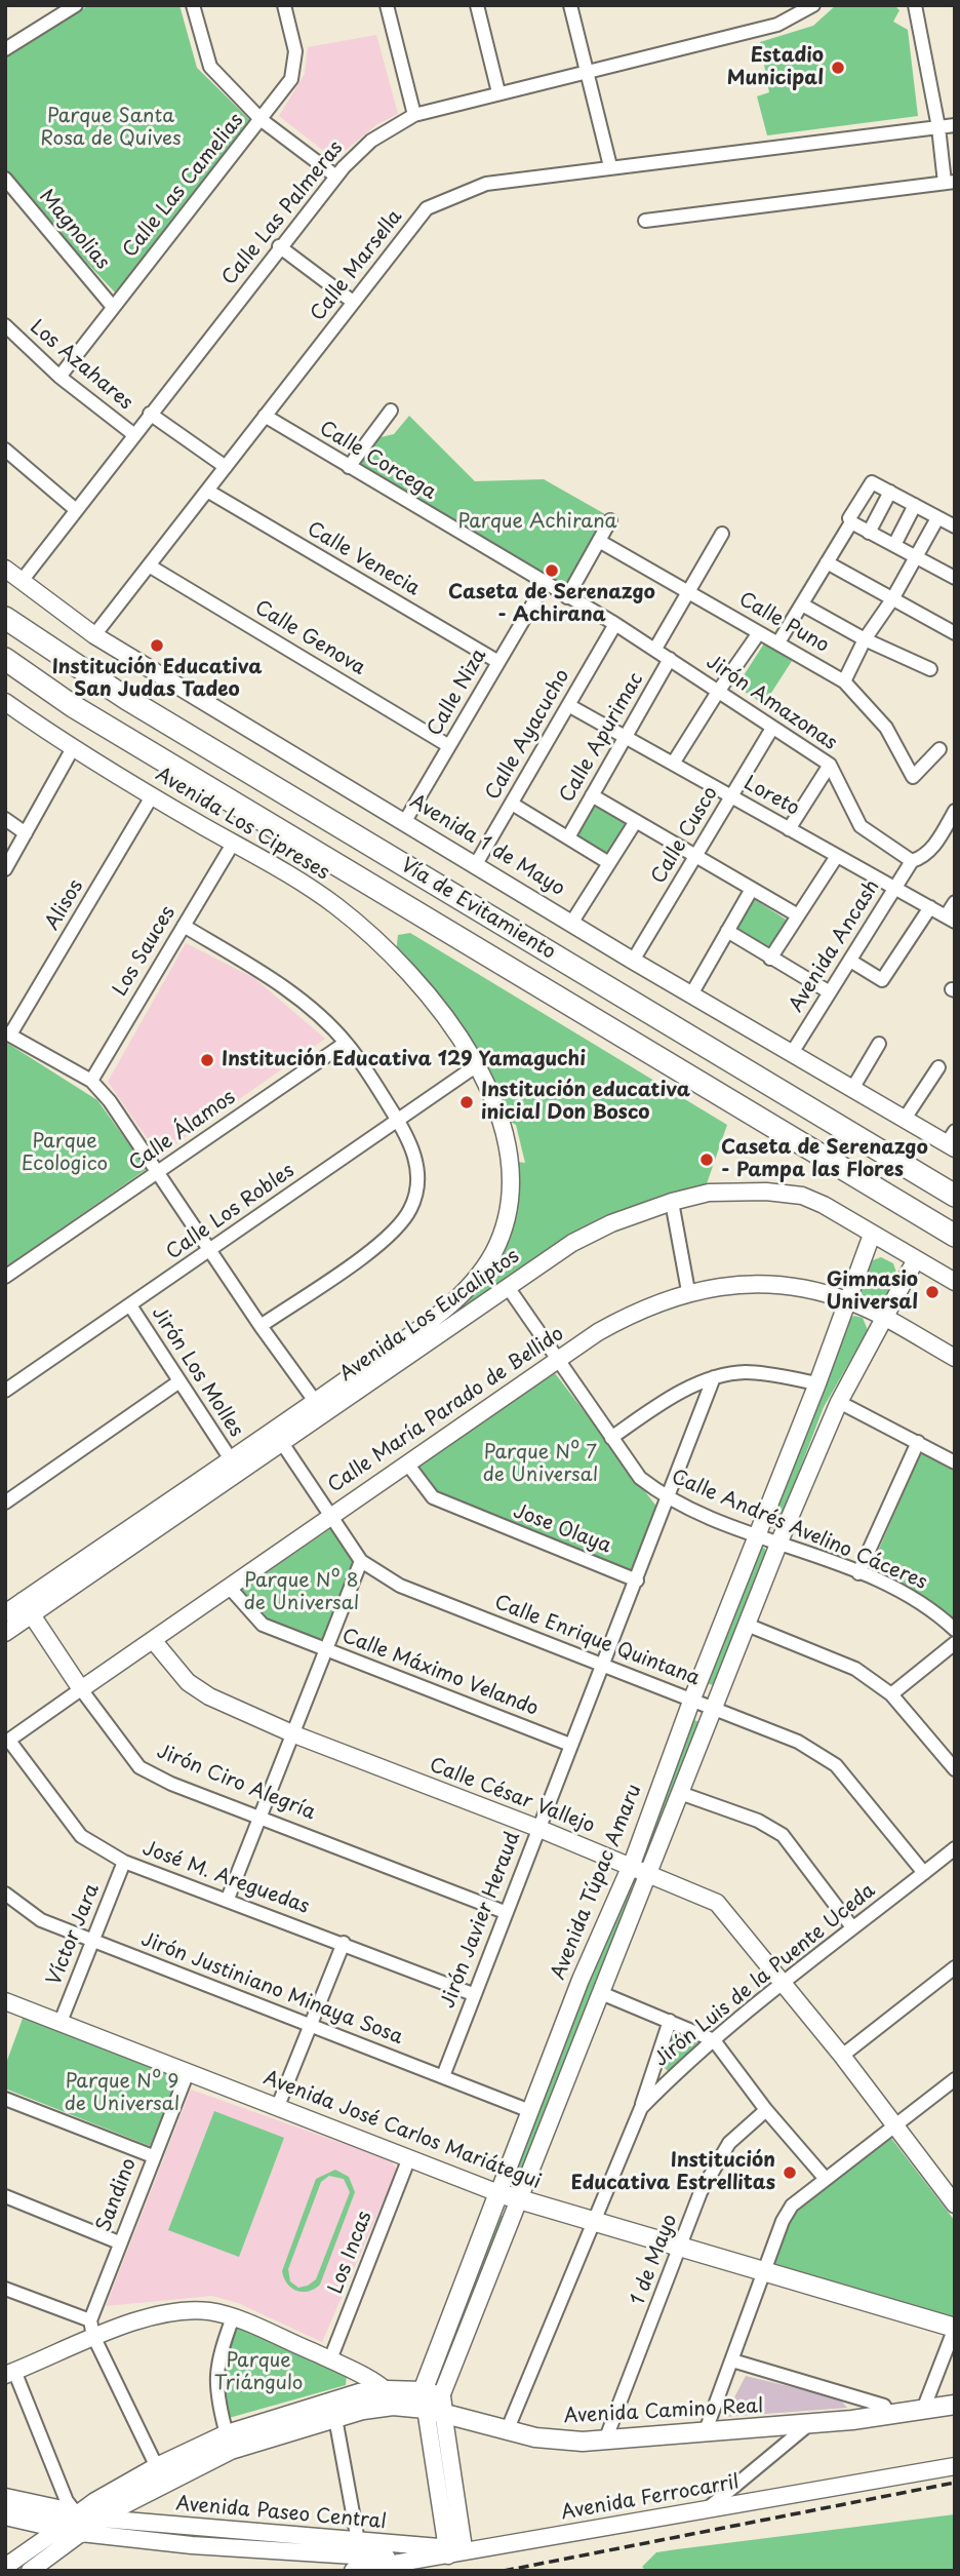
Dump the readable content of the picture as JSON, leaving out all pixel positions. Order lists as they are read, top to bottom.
{
  "streets": {
    "highway": ["Vía de Evitamiento"],
    "main road": [
      "Avenida Túpac Amaru",
      "Avenida José Carlos Mariátegui",
      "Avenida Camino Real",
      "Avenida Paseo Central"
    ],
    "street": [
      "Calle Las Camelias",
      "Calle Las Palmeras",
      "Magnolias",
      "Calle Marsella",
      "Los Azahares",
      "Calle Corcega",
      "Calle Venecia",
      "Calle Puno",
      "Calle Genova",
      "Calle Niza",
      "Jirón Amazonas",
      "Calle Ayacucho",
      "Calle Apurimac",
      "Loreto",
      "Avenida Los Cipreses",
      "Calle Cusco",
      "Avenida 1 de Mayo",
      "Alisos",
      "Avenida Ancash",
      "Los Sauces",
      "Calle Álamos",
      "Calle Los Robles",
      "Avenida Los Eucaliptos",
      "Jirón Los Molles",
      "Calle María Parado de Bellido",
      "Jose Olaya",
      "Calle Andrés Avelino Cáceres",
      "Calle Enrique Quintana",
      "Calle Máximo Velando",
      "Jirón Ciro Alegría",
      "Calle César Vallejo",
      "José M. Areguedas",
      "Jirón Javier Heraud",
      "Víctor Jara",
      "Jirón Luis de la Puente Uceda",
      "Jirón Justiniano Minaya Sosa",
      "Sandino",
      "Los Incas",
      "1 de Mayo",
      "Avenida Ferrocarril"
    ]
  },
  "crossings": [
    ["Calle Las Camelias", "Magnolias"],
    ["Calle Las Camelias", "Los Azahares"],
    ["Calle Las Palmeras", "Los Azahares"],
    ["Calle Las Palmeras", "Avenida 1 de Mayo"],
    ["Calle Marsella", "Calle Corcega"],
    ["Calle Marsella", "Calle Venecia"],
    ["Calle Marsella", "Calle Genova"],
    ["Calle Marsella", "Avenida 1 de Mayo"],
    ["Calle Corcega", "Calle Niza"],
    ["Calle Corcega", "Jirón Amazonas"],
    ["Calle Corcega", "Calle Ayacucho"],
    ["Calle Venecia", "Calle Niza"],
    ["Calle Genova", "Calle Niza"],
    ["Calle Niza", "Avenida 1 de Mayo"],
    ["Jirón Amazonas", "Calle Apurimac"],
    ["Jirón Amazonas", "Calle Cusco"],
    ["Jirón Amazonas", "Avenida Ancash"],
    ["Calle Ayacucho", "Loreto"],
    ["Calle Ayacucho", "Avenida 1 de Mayo"],
    ["Calle Apurimac", "Loreto"],
    ["Loreto", "Calle Cusco"],
    ["Loreto", "Avenida Ancash"],
    ["Avenida Los Cipreses", "Alisos"],
    ["Avenida Los Cipreses", "Los Sauces"],
    ["Avenida Los Cipreses", "Calle Los Robles"],
    ["Avenida Los Cipreses", "Avenida Los Eucaliptos"],
    ["Calle Cusco", "Avenida 1 de Mayo"],
    ["Avenida 1 de Mayo", "Avenida Ancash"],
    ["Calle Los Robles", "Jirón Los Molles"],
    ["Avenida Los Eucaliptos", "Jirón Los Molles"],
    ["Avenida Los Eucaliptos", "Calle Andrés Avelino Cáceres"],
    ["Avenida Los Eucaliptos", "Calle Enrique Quintana"],
    ["Avenida Los Eucaliptos", "Jirón Ciro Alegría"],
    ["Avenida Los Eucaliptos", "Avenida Túpac Amaru"],
    ["Calle María Parado de Bellido", "Jose Olaya"],
    ["Calle María Parado de Bellido", "Calle Andrés Avelino Cáceres"],
    ["Calle María Parado de Bellido", "Calle Enrique Quintana"],
    ["Calle María Parado de Bellido", "Calle Máximo Velando"],
    ["Calle María Parado de Bellido", "Jirón Ciro Alegría"],
    ["Calle María Parado de Bellido", "Calle César Vallejo"],
    ["Calle María Parado de Bellido", "José M. Areguedas"],
    ["Calle María Parado de Bellido", "Avenida Túpac Amaru"],
    ["Jose Olaya", "Jirón Javier Heraud"],
    ["Calle Andrés Avelino Cáceres", "Avenida Túpac Amaru"],
    ["Calle Andrés Avelino Cáceres", "Jirón Javier Heraud"],
    ["Calle Enrique Quintana", "Avenida Túpac Amaru"],
    ["Calle Enrique Quintana", "Jirón Javier Heraud"],
    ["Calle Enrique Quintana", "Jirón Luis de la Puente Uceda"],
    ["Calle Máximo Velando", "Jirón Javier Heraud"],
    ["Jirón Ciro Alegría", "Jirón Javier Heraud"],
    ["Calle César Vallejo", "Avenida Túpac Amaru"],
    ["Calle César Vallejo", "Jirón Javier Heraud"],
    ["Calle César Vallejo", "Jirón Luis de la Puente Uceda"],
    ["José M. Areguedas", "Jirón Javier Heraud"],
    ["José M. Areguedas", "Víctor Jara"],
    ["Avenida Túpac Amaru", "Jirón Justiniano Minaya Sosa"],
    ["Avenida Túpac Amaru", "Avenida José Carlos Mariátegui"],
    ["Avenida Túpac Amaru", "Avenida Camino Real"],
    ["Avenida Túpac Amaru", "Avenida Ferrocarril"],
    ["Avenida Túpac Amaru", "Avenida Paseo Central"],
    ["Jirón Javier Heraud", "Jirón Justiniano Minaya Sosa"],
    ["Víctor Jara", "Jirón Justiniano Minaya Sosa"],
    ["Víctor Jara", "Avenida José Carlos Mariátegui"],
    ["Jirón Luis de la Puente Uceda", "Avenida José Carlos Mariátegui"],
    ["Jirón Luis de la Puente Uceda", "Avenida Camino Real"],
    ["Avenida José Carlos Mariátegui", "Sandino"],
    ["Avenida José Carlos Mariátegui", "Los Incas"],
    ["Avenida José Carlos Mariátegui", "1 de Mayo"],
    ["1 de Mayo", "Avenida Camino Real"],
    ["Avenida Camino Real", "Avenida Paseo Central"],
    ["Avenida Ferrocarril", "Avenida Paseo Central"]
  ],
  "parks": [
    "Parque Santa Rosa de Quives",
    "Parque Achirana",
    "Parque Ecologico",
    "Parque Nº 7 de Universal",
    "Parque Nº 8 de Universal",
    "Parque Nº 9 de Universal",
    "Parque Triángulo"
  ],
  "places": [
    "Estadio Municipal",
    "Caseta de Serenazgo - Achirana",
    "Institución Educativa San Judas Tadeo",
    "Institución Educativa 129 Yamaguchi",
    "Institución educativa inicial Don Bosco",
    "Caseta de Serenazgo - Pampa las Flores",
    "Gimnasio Universal",
    "Institución Educativa Estrellitas"
  ]
}
